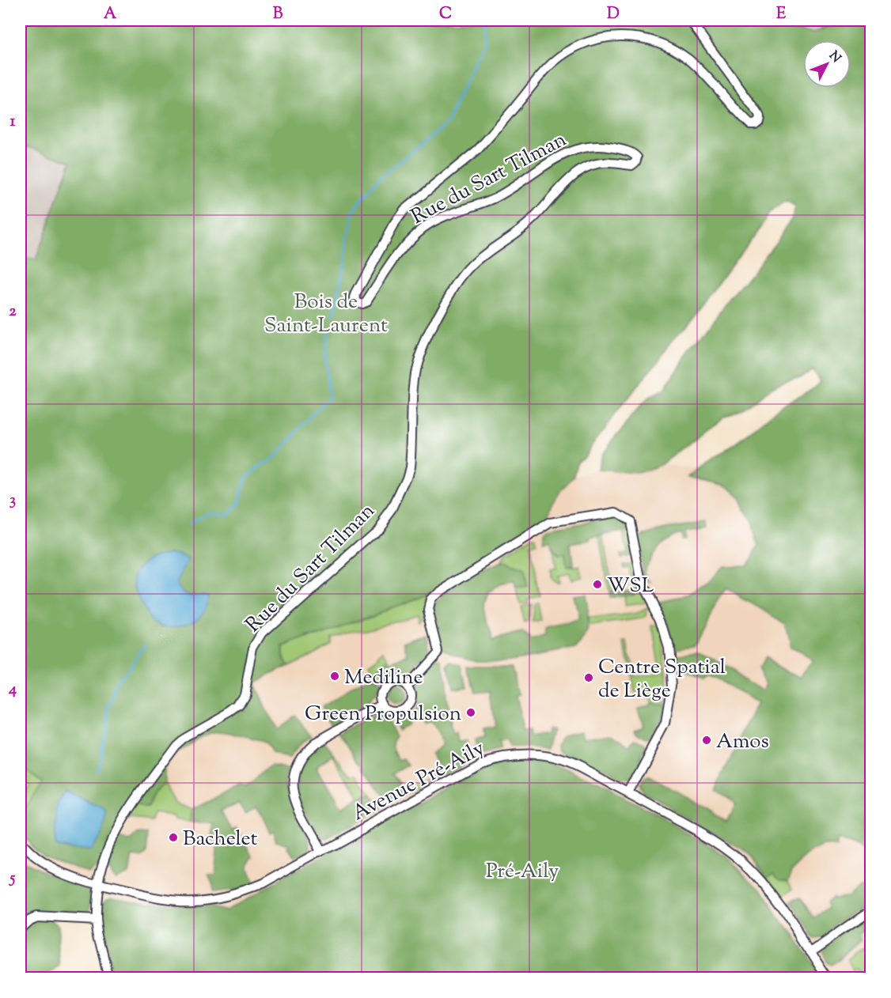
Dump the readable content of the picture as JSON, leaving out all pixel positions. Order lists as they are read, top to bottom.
{
  "streets": {
    "street": ["Rue du Sart Tilman", "Avenue Pré-Aily"]
  },
  "crossings": [
    ["Rue du Sart Tilman", "Avenue Pré-Aily"]
  ],
  "parks": ["Bois de Saint-Laurent", "Pré-Aily"],
  "places": [
    "WSL",
    "Mediline",
    "Centre Spatial de Liège",
    "Green Propulsion",
    "Amos",
    "Bachelet"
  ],
  "north": "top right",
  "grid": {
    "columns": [
      "A",
      "B",
      "C",
      "D",
      "E"
    ],
    "rows": [
      "1",
      "2",
      "3",
      "4",
      "5"
    ]
  }
}
